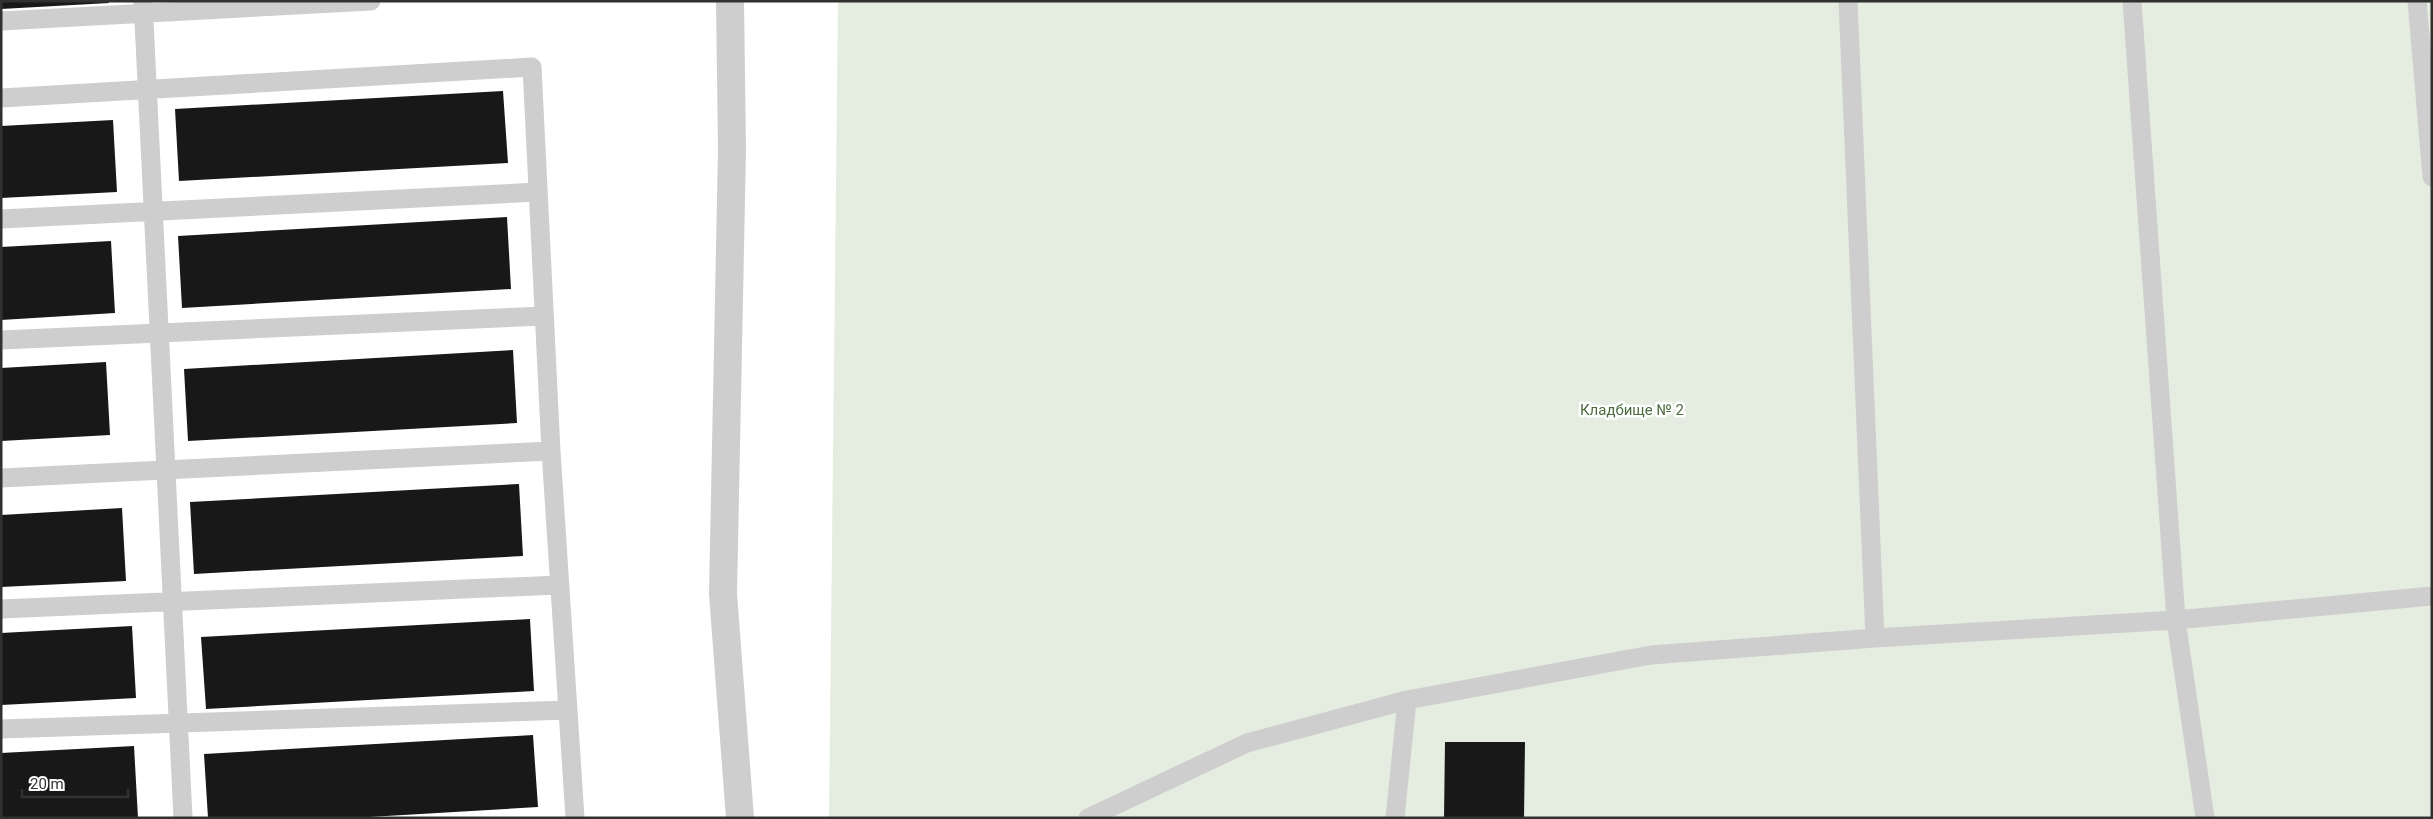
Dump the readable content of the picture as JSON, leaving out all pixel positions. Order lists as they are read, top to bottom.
{
  "parks": ["Кладбище № 2"],
  "scale_bar": "20 m"
}
